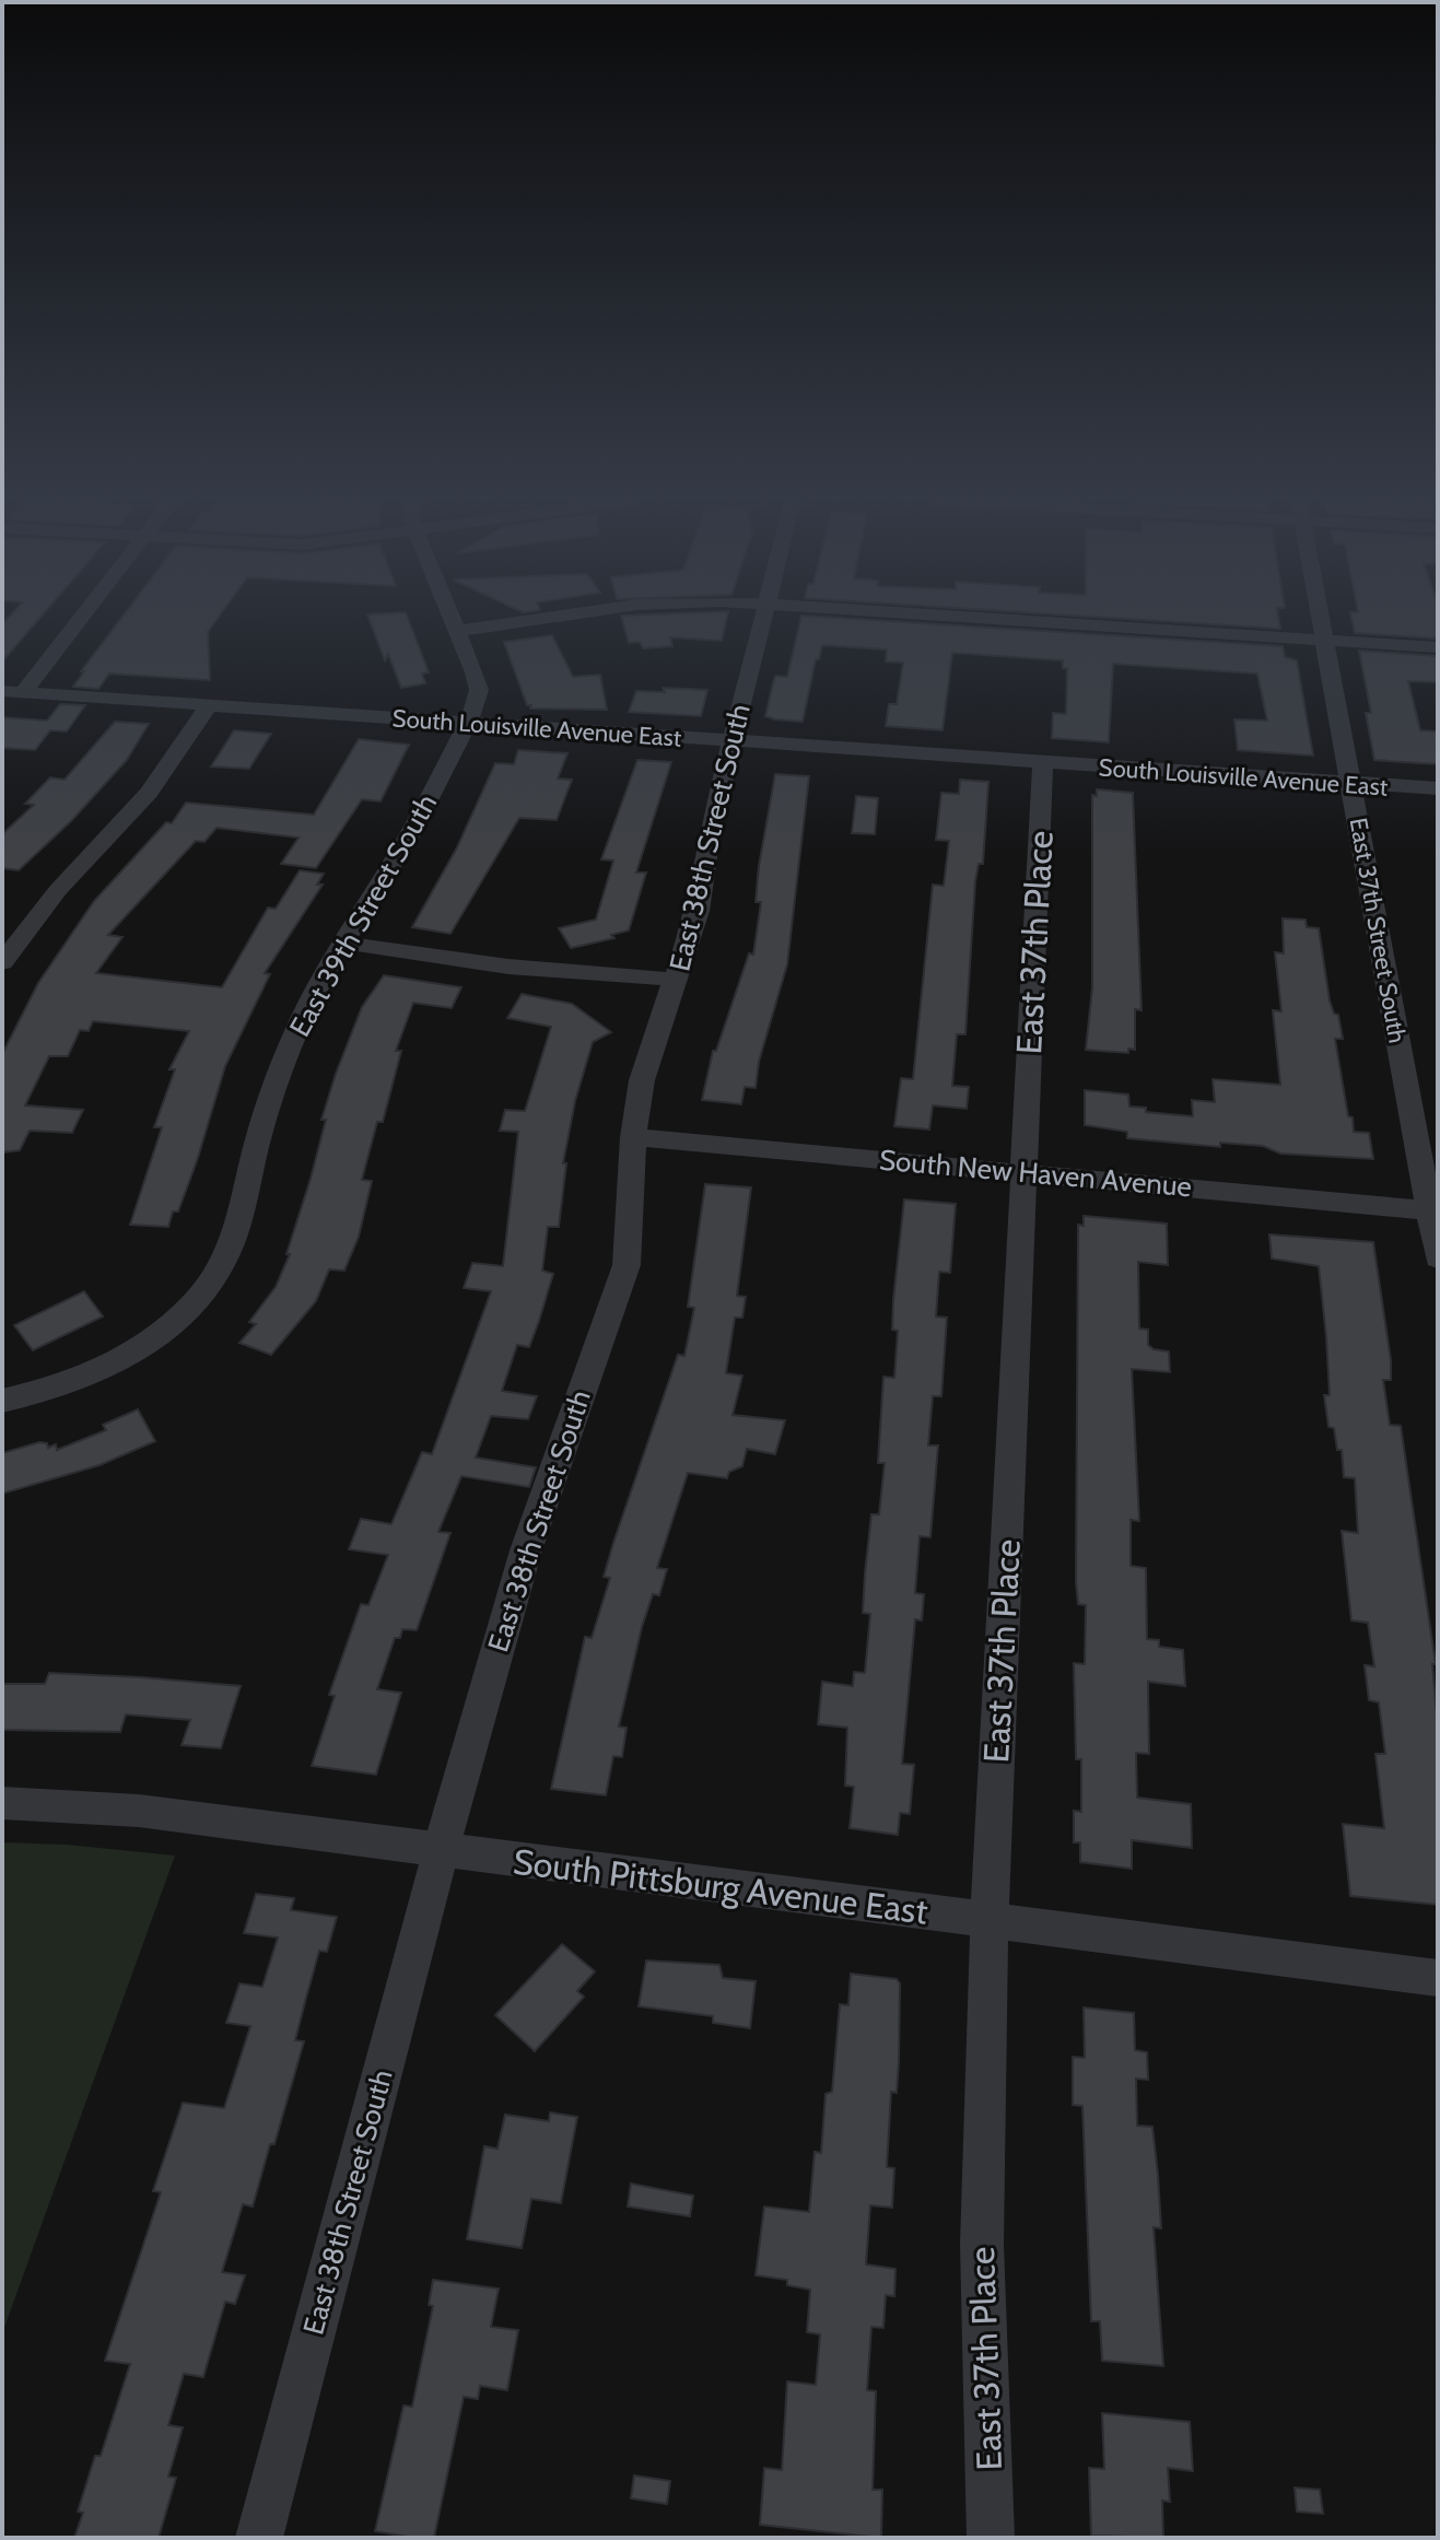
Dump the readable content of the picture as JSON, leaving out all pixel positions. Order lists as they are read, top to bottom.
{
  "streets": {
    "street": [
      "South Louisville Avenue East",
      "East 38th Street South",
      "East 39th Street South",
      "East 37th Street South",
      "East 37th Place",
      "South New Haven Avenue",
      "South Pittsburg Avenue East"
    ]
  },
  "crossings": [
    ["South Louisville Avenue East", "East 38th Street South"],
    ["South Louisville Avenue East", "East 39th Street South"],
    ["South Louisville Avenue East", "East 37th Street South"],
    ["South Louisville Avenue East", "East 37th Place"],
    ["East 38th Street South", "South New Haven Avenue"],
    ["East 38th Street South", "South Pittsburg Avenue East"],
    ["East 37th Street South", "South New Haven Avenue"],
    ["East 37th Place", "South New Haven Avenue"],
    ["East 37th Place", "South Pittsburg Avenue East"]
  ]
}
